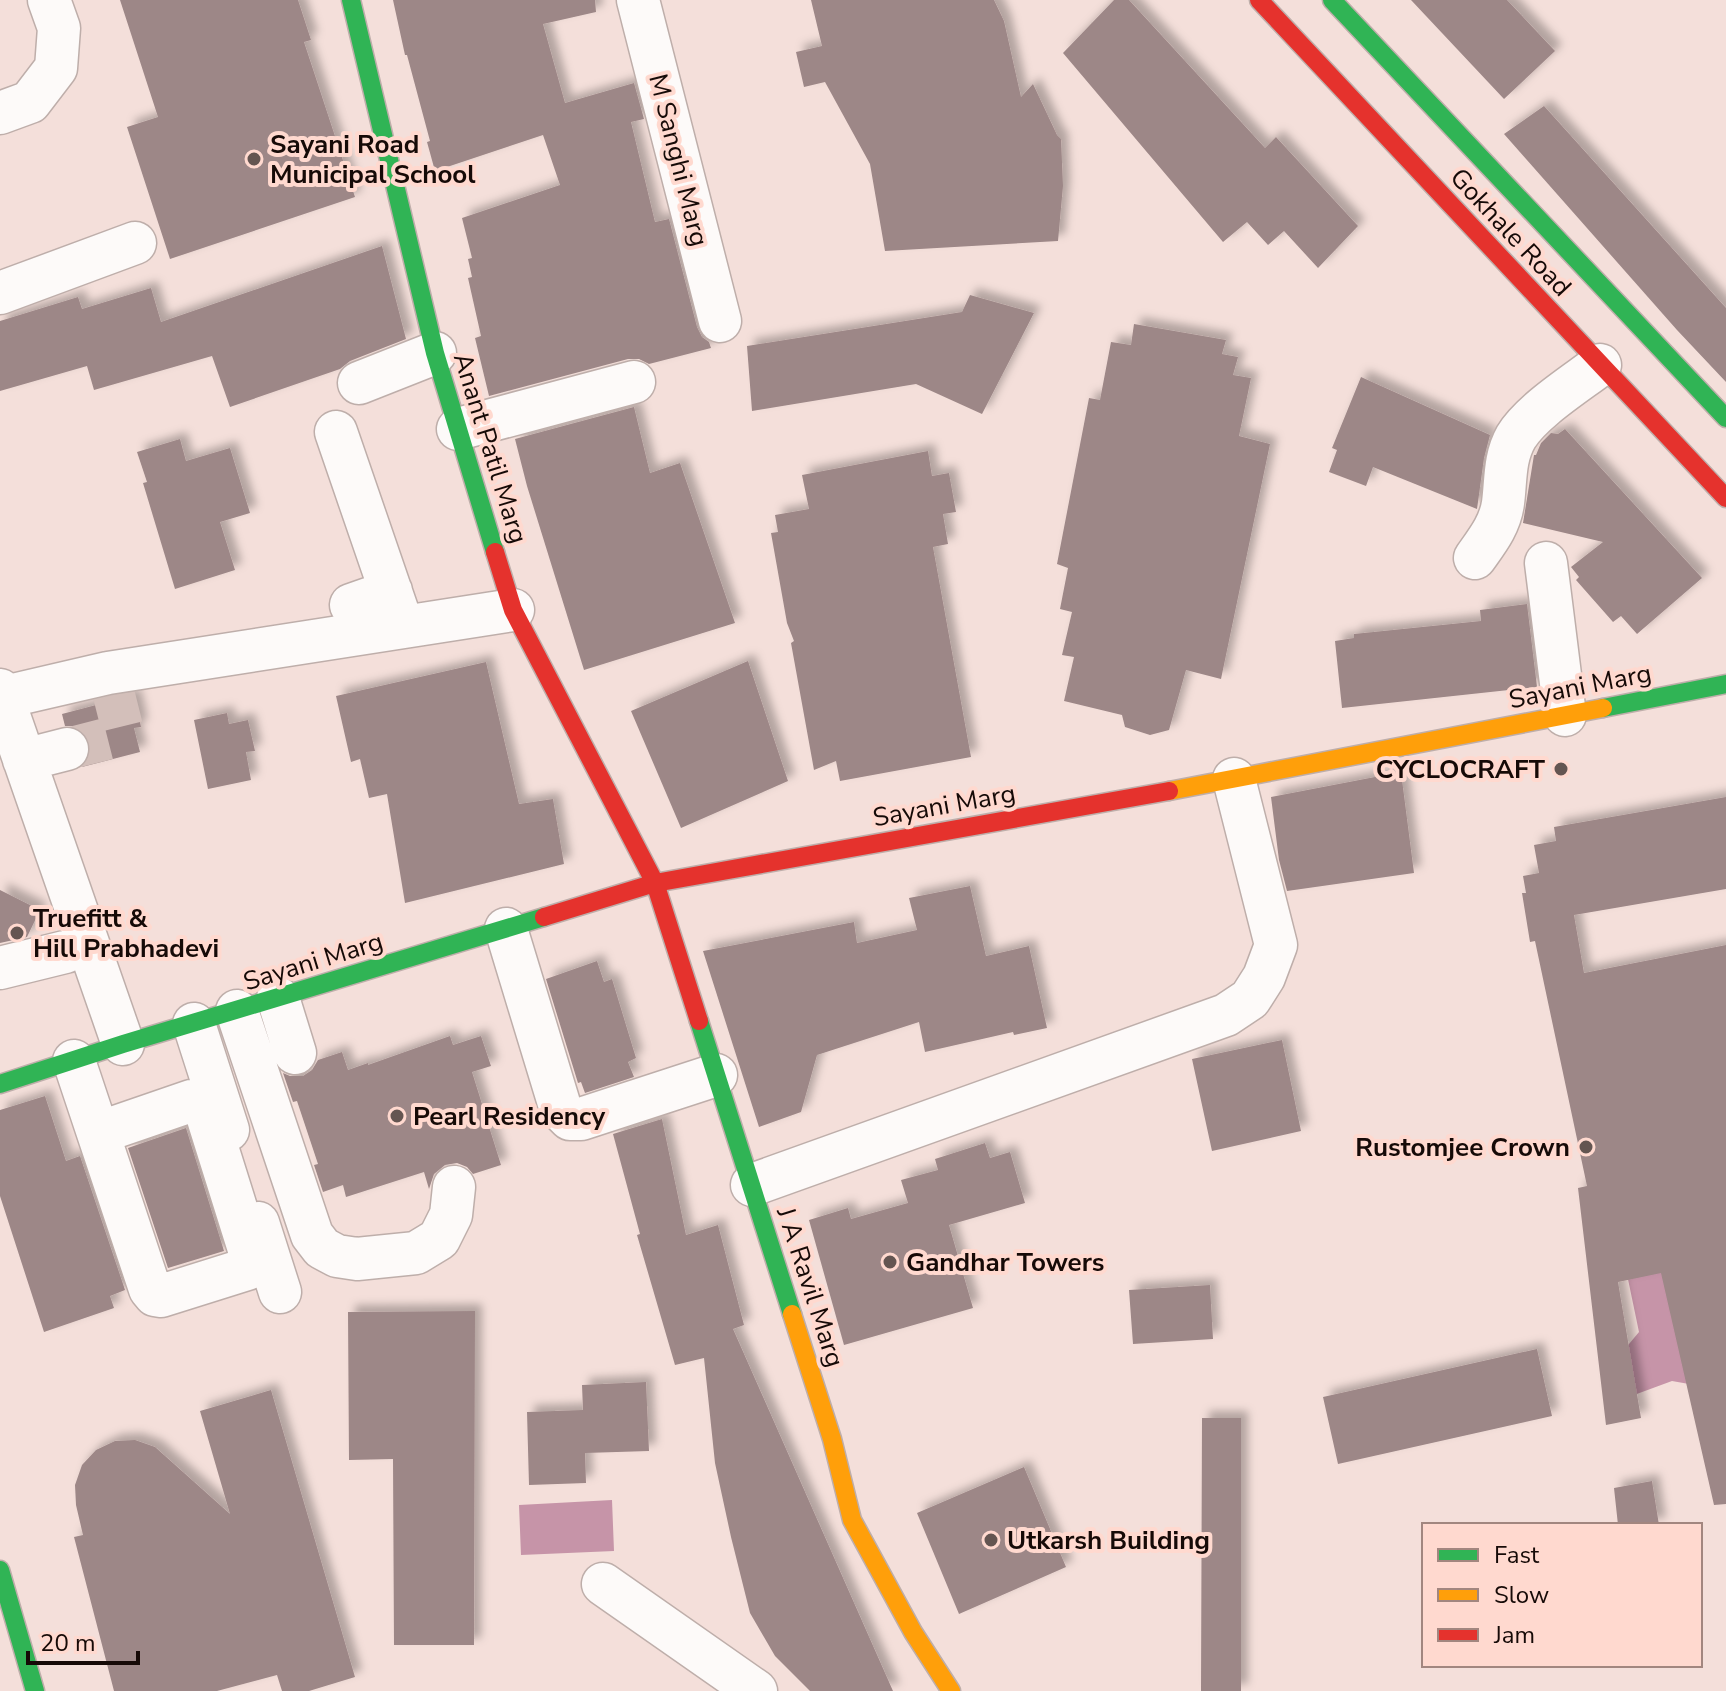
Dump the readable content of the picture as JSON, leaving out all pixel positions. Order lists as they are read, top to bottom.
{
  "streets": {
    "main road": [
      "Gokhale Road",
      "Anant Patil Marg",
      "Sayani Marg",
      "J A Ravil Marg"
    ],
    "street": ["M Sanghi Marg"]
  },
  "crossings": [
    ["Anant Patil Marg", "Sayani Marg"],
    ["Anant Patil Marg", "J A Ravil Marg"],
    ["Sayani Marg", "J A Ravil Marg"]
  ],
  "places": [
    "Sayani Road Municipal School",
    "CYCLOCRAFT",
    "Truefitt & Hill Prabhadevi",
    "Pearl Residency",
    "Rustomjee Crown",
    "Gandhar Towers",
    "Utkarsh Building"
  ],
  "legend": ["Fast", "Slow", "Jam"],
  "scale_bar": "20 m"
}
